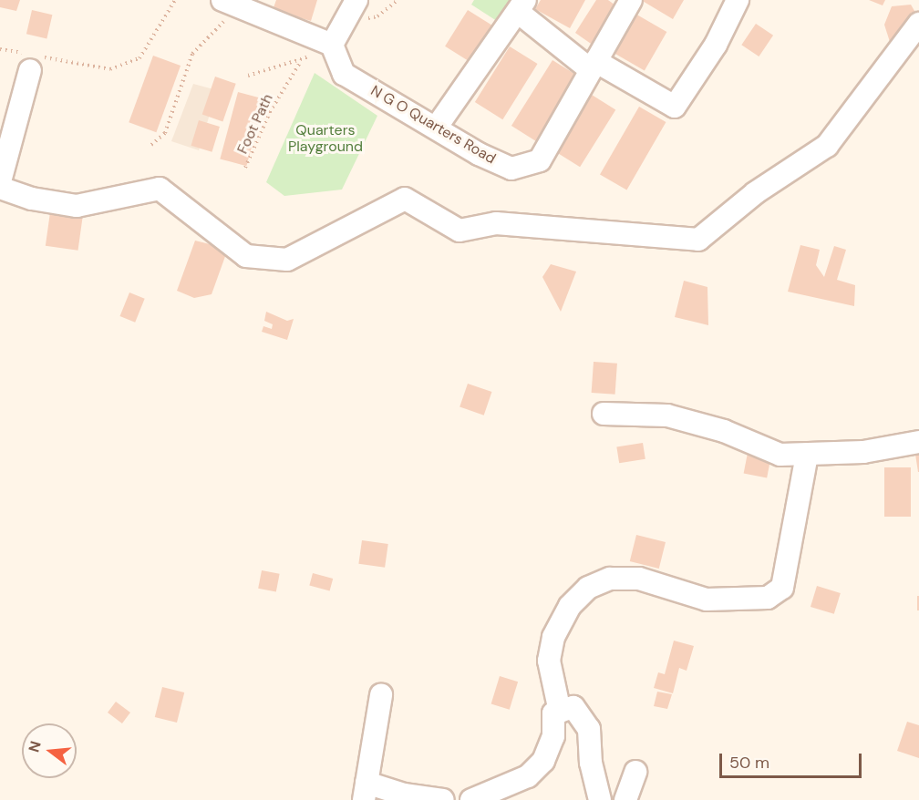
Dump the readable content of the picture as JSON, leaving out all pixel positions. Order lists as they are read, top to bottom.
{
  "streets": {
    "street": ["N G O Quarters Road"],
    "path": ["Foot Path"]
  },
  "parks": ["Quarters Playground"],
  "scale_bar": "50 m",
  "north": "left"
}
